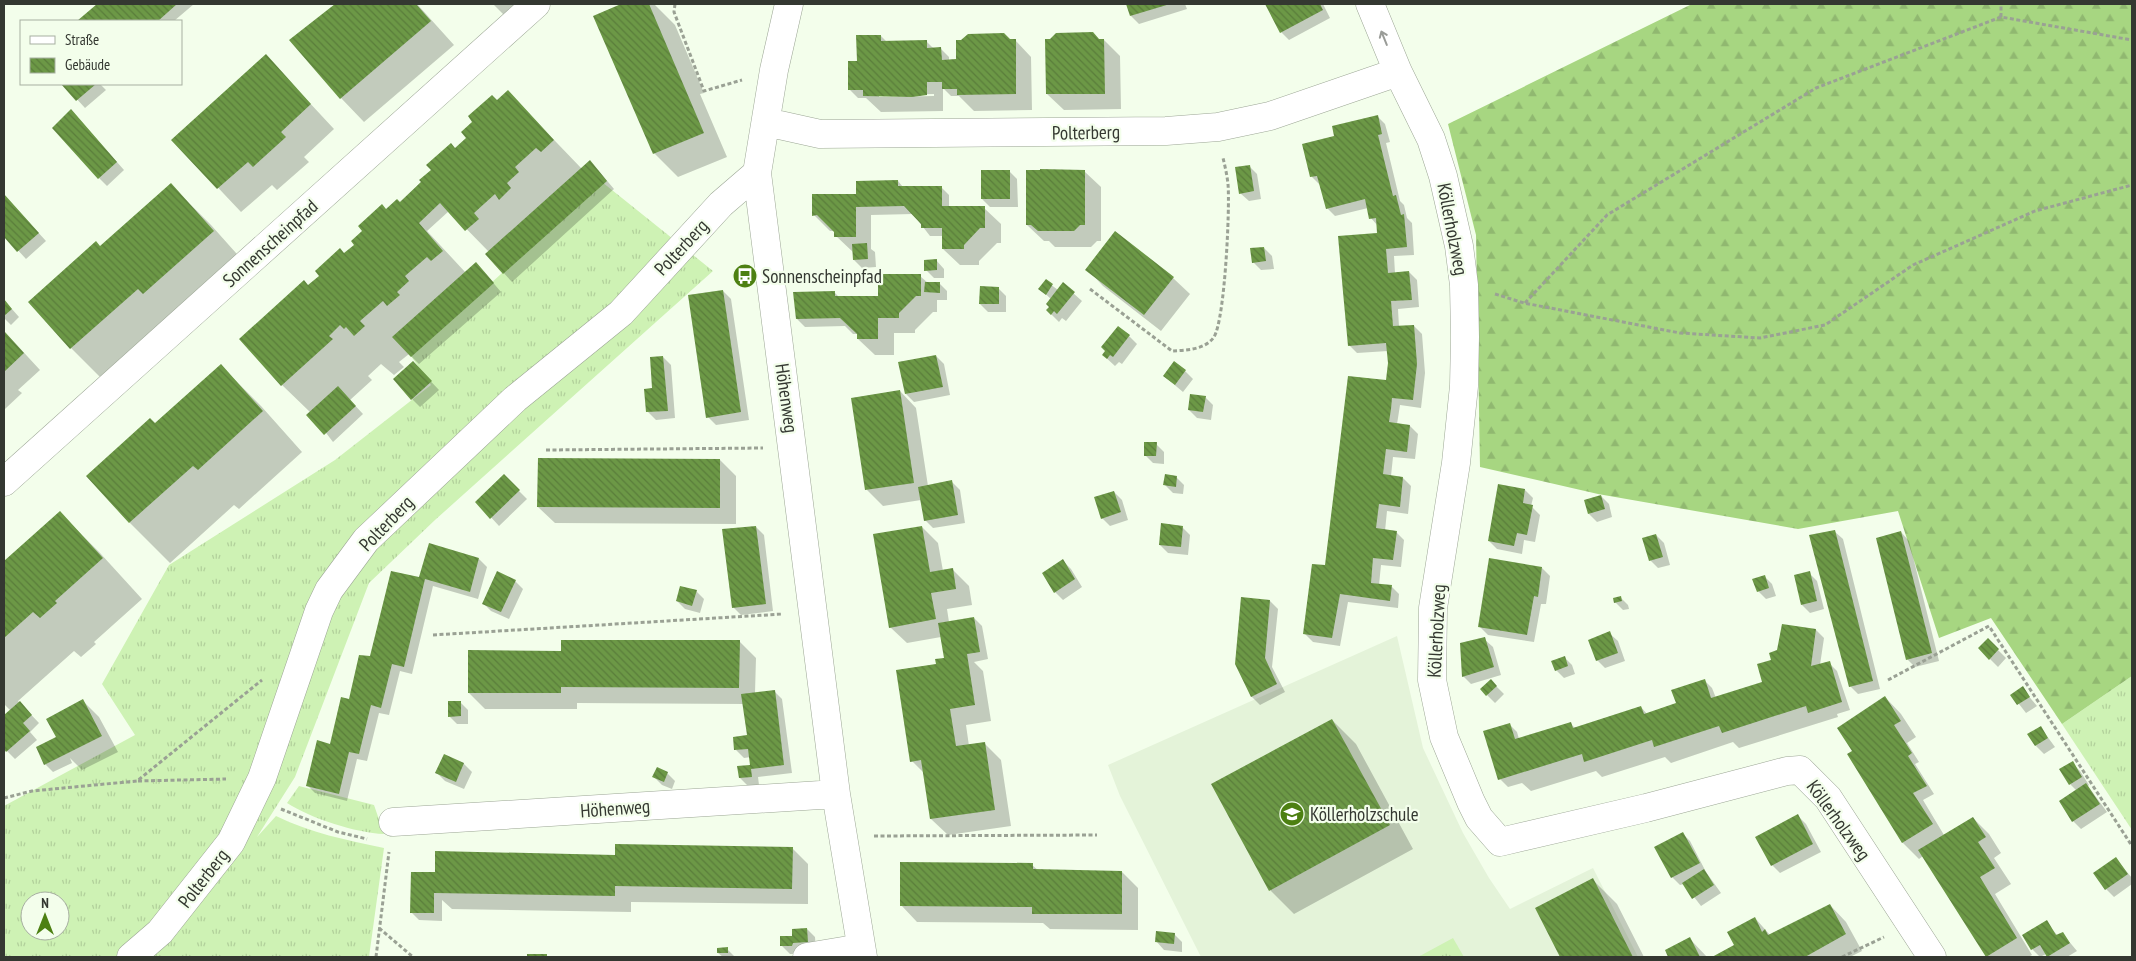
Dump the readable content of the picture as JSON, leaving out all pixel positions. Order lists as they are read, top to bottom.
{
  "streets": {
    "street": [
      "Polterberg",
      "Köllerholzweg",
      "Sonnenscheinpfad",
      "Höhenweg"
    ]
  },
  "crossings": [
    ["Polterberg", "Köllerholzweg"],
    ["Polterberg", "Höhenweg"]
  ],
  "places": {
    "bus stop": ["Sonnenscheinpfad"],
    "school or university": ["Köllerholzschule"]
  },
  "legend": ["Straße", "Gebäude"],
  "north": "top"
}
